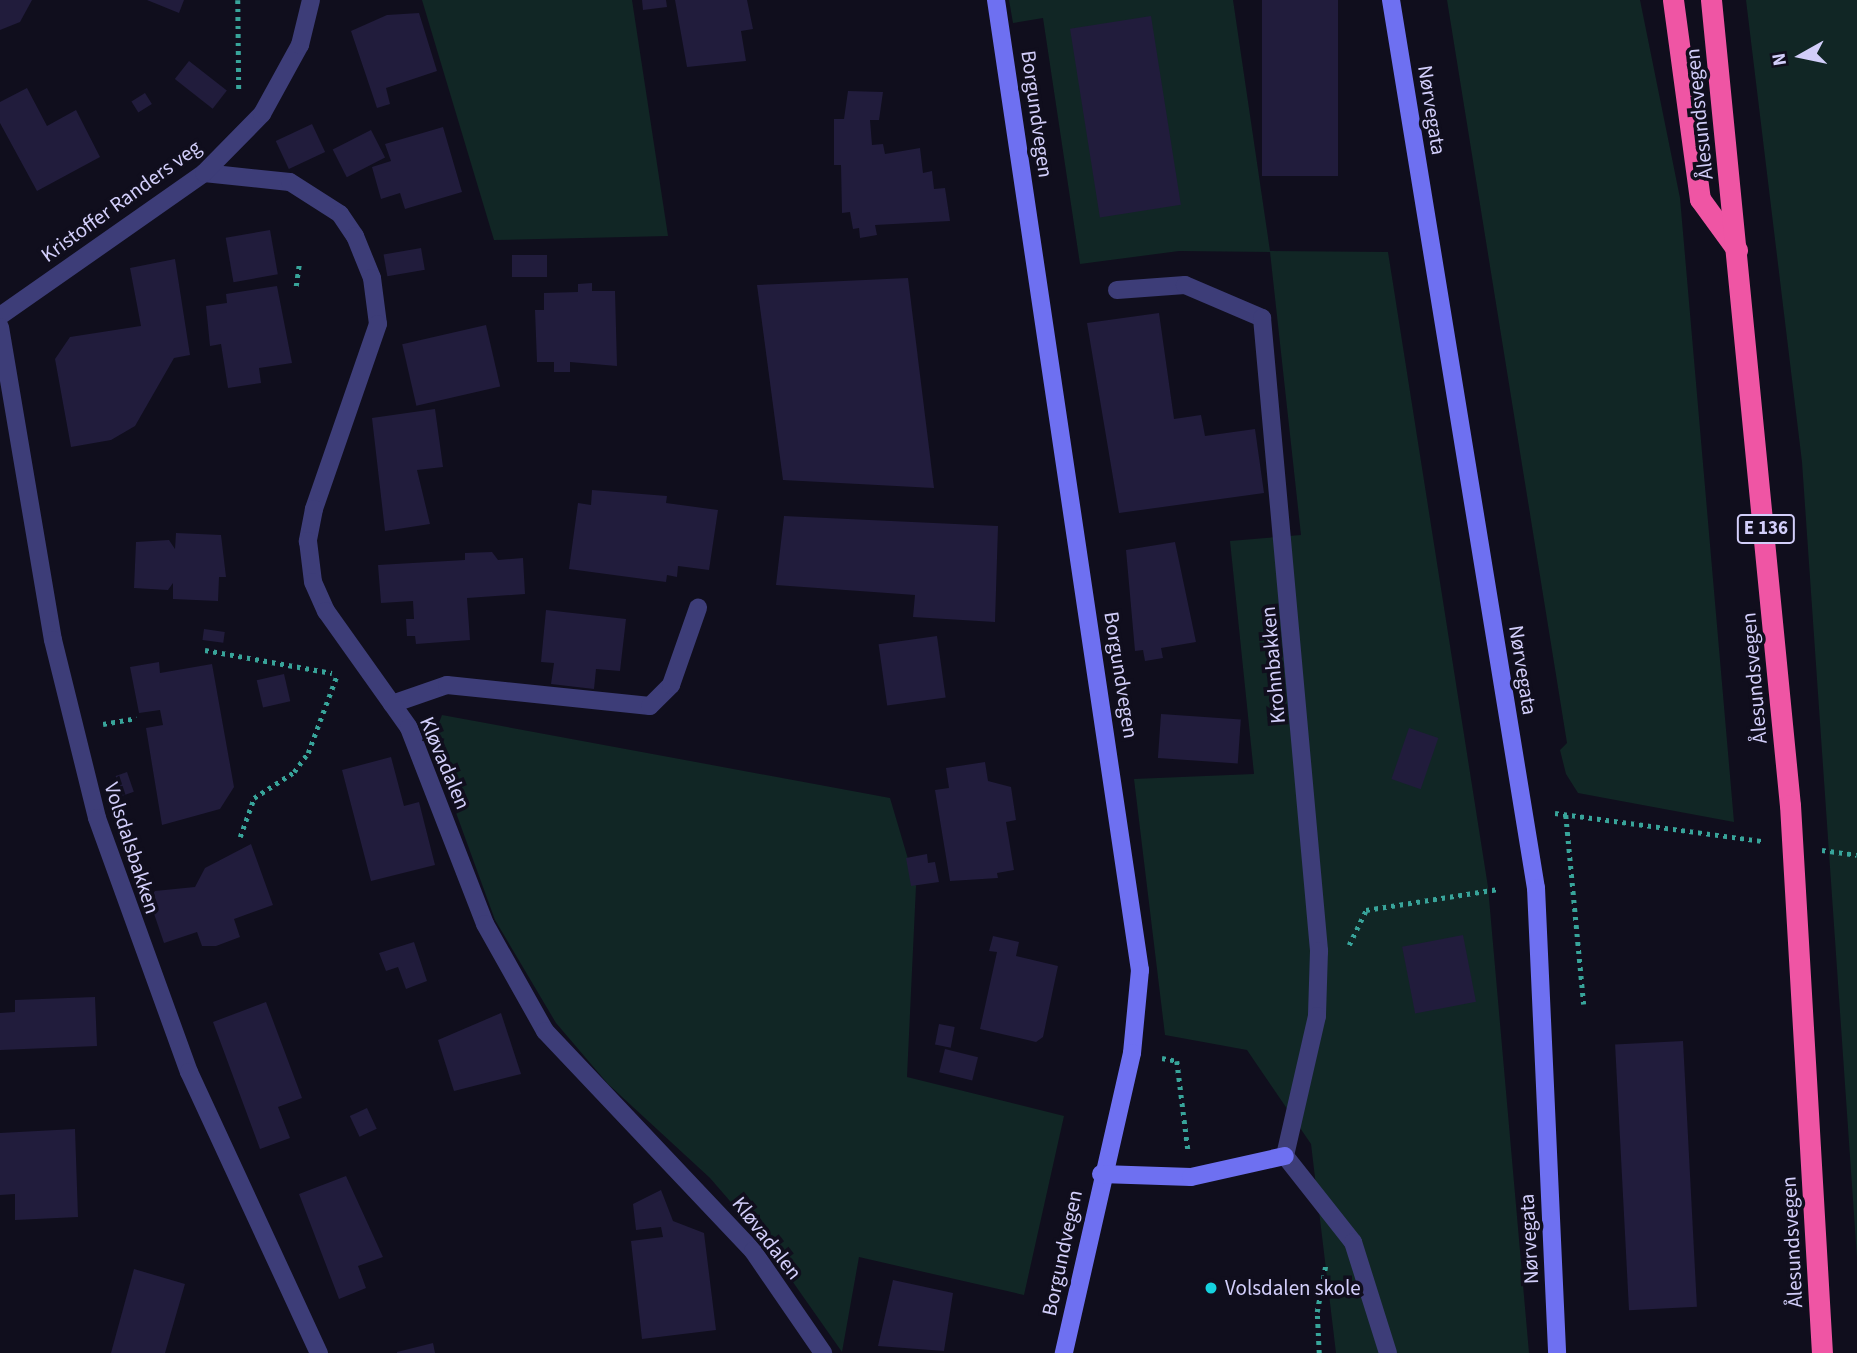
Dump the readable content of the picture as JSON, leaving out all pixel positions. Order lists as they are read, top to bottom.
{
  "streets": {
    "highway": ["Ålesundsvegen", "E 136"],
    "street": [
      "Nørvegata",
      "Borgundvegen",
      "Kristoffer Randers veg",
      "Krohnbakken",
      "Kløvadalen",
      "Volsdalsbakken"
    ]
  },
  "crossings": [
    ["Ålesundsvegen", "E 136"],
    ["Kristoffer Randers veg", "Kløvadalen"]
  ],
  "places": ["Volsdalen skole"],
  "north": "left"
}
